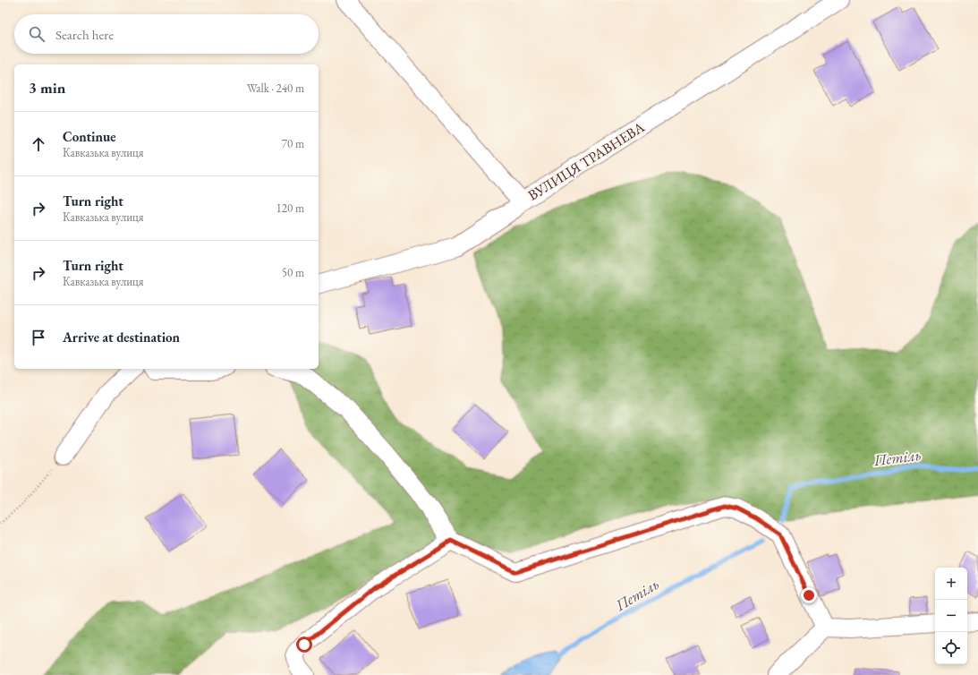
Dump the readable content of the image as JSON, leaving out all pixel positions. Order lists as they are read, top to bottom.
{
  "streets": {
    "street": ["ВУЛИЦЯ ТРАВНЕВА"]
  },
  "water": ["Петіль"],
  "page": {
    "search": "Search here",
    "heading": ["3 min", "Walk · 240 m"],
    "list": [
      ["Continue", "Кавказька вулиця", "70 m"],
      ["Turn right", "Кавказька вулиця", "120 m"],
      ["Turn right", "Кавказька вулиця", "50 m"],
      "Arrive at destination"
    ],
    "map_buttons": ["+", "−"]
  }
}
